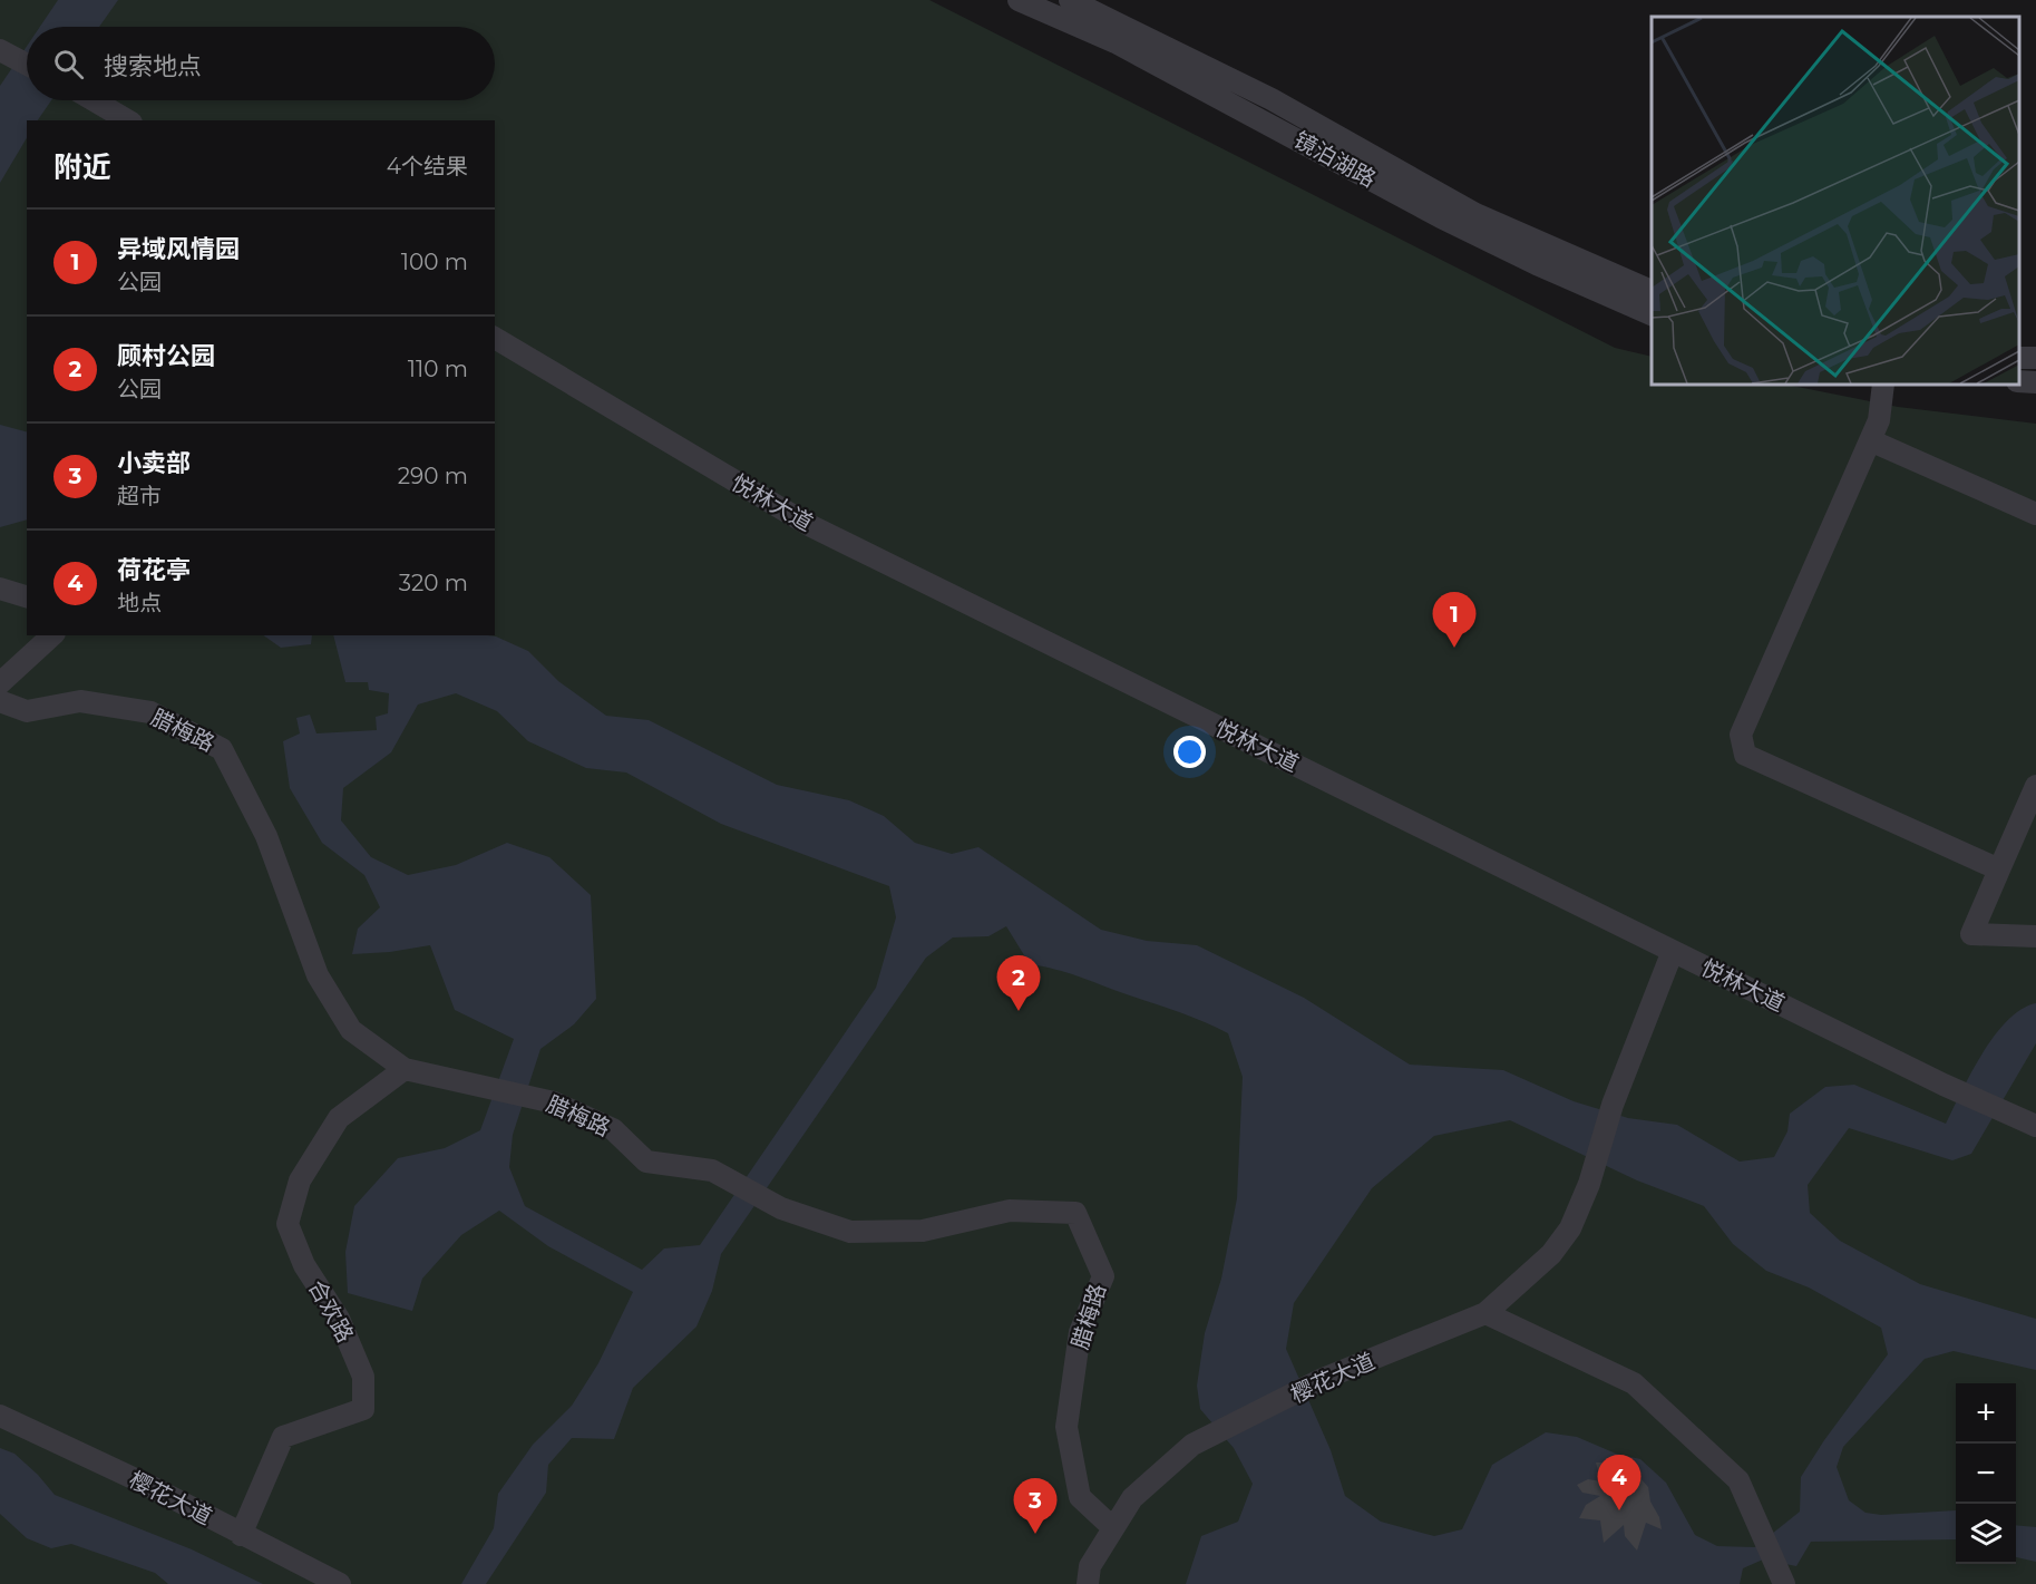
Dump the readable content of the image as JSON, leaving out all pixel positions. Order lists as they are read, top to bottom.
{
  "streets": {
    "street": [
      "镜泊湖路",
      "悦林大道",
      "腊梅路",
      "合欢路",
      "樱花大道"
    ]
  },
  "crossings": [
    ["悦林大道", "樱花大道"],
    ["腊梅路", "合欢路"],
    ["腊梅路", "樱花大道"],
    ["合欢路", "樱花大道"]
  ],
  "page": {
    "search": "搜索地点",
    "heading": ["附近", "4个结果"],
    "list": [
      {
        "mark": "1",
        "name": "异域风情园",
        "note": "公园",
        "value": "100 m"
      },
      {
        "mark": "2",
        "name": "顾村公园",
        "note": "公园",
        "value": "110 m"
      },
      {
        "mark": "3",
        "name": "小卖部",
        "note": "超市",
        "value": "290 m"
      },
      {
        "mark": "4",
        "name": "荷花亭",
        "note": "地点",
        "value": "320 m"
      }
    ],
    "pins": [
      "1",
      "2",
      "4",
      "3"
    ],
    "map_buttons": ["+", "−"]
  }
}
